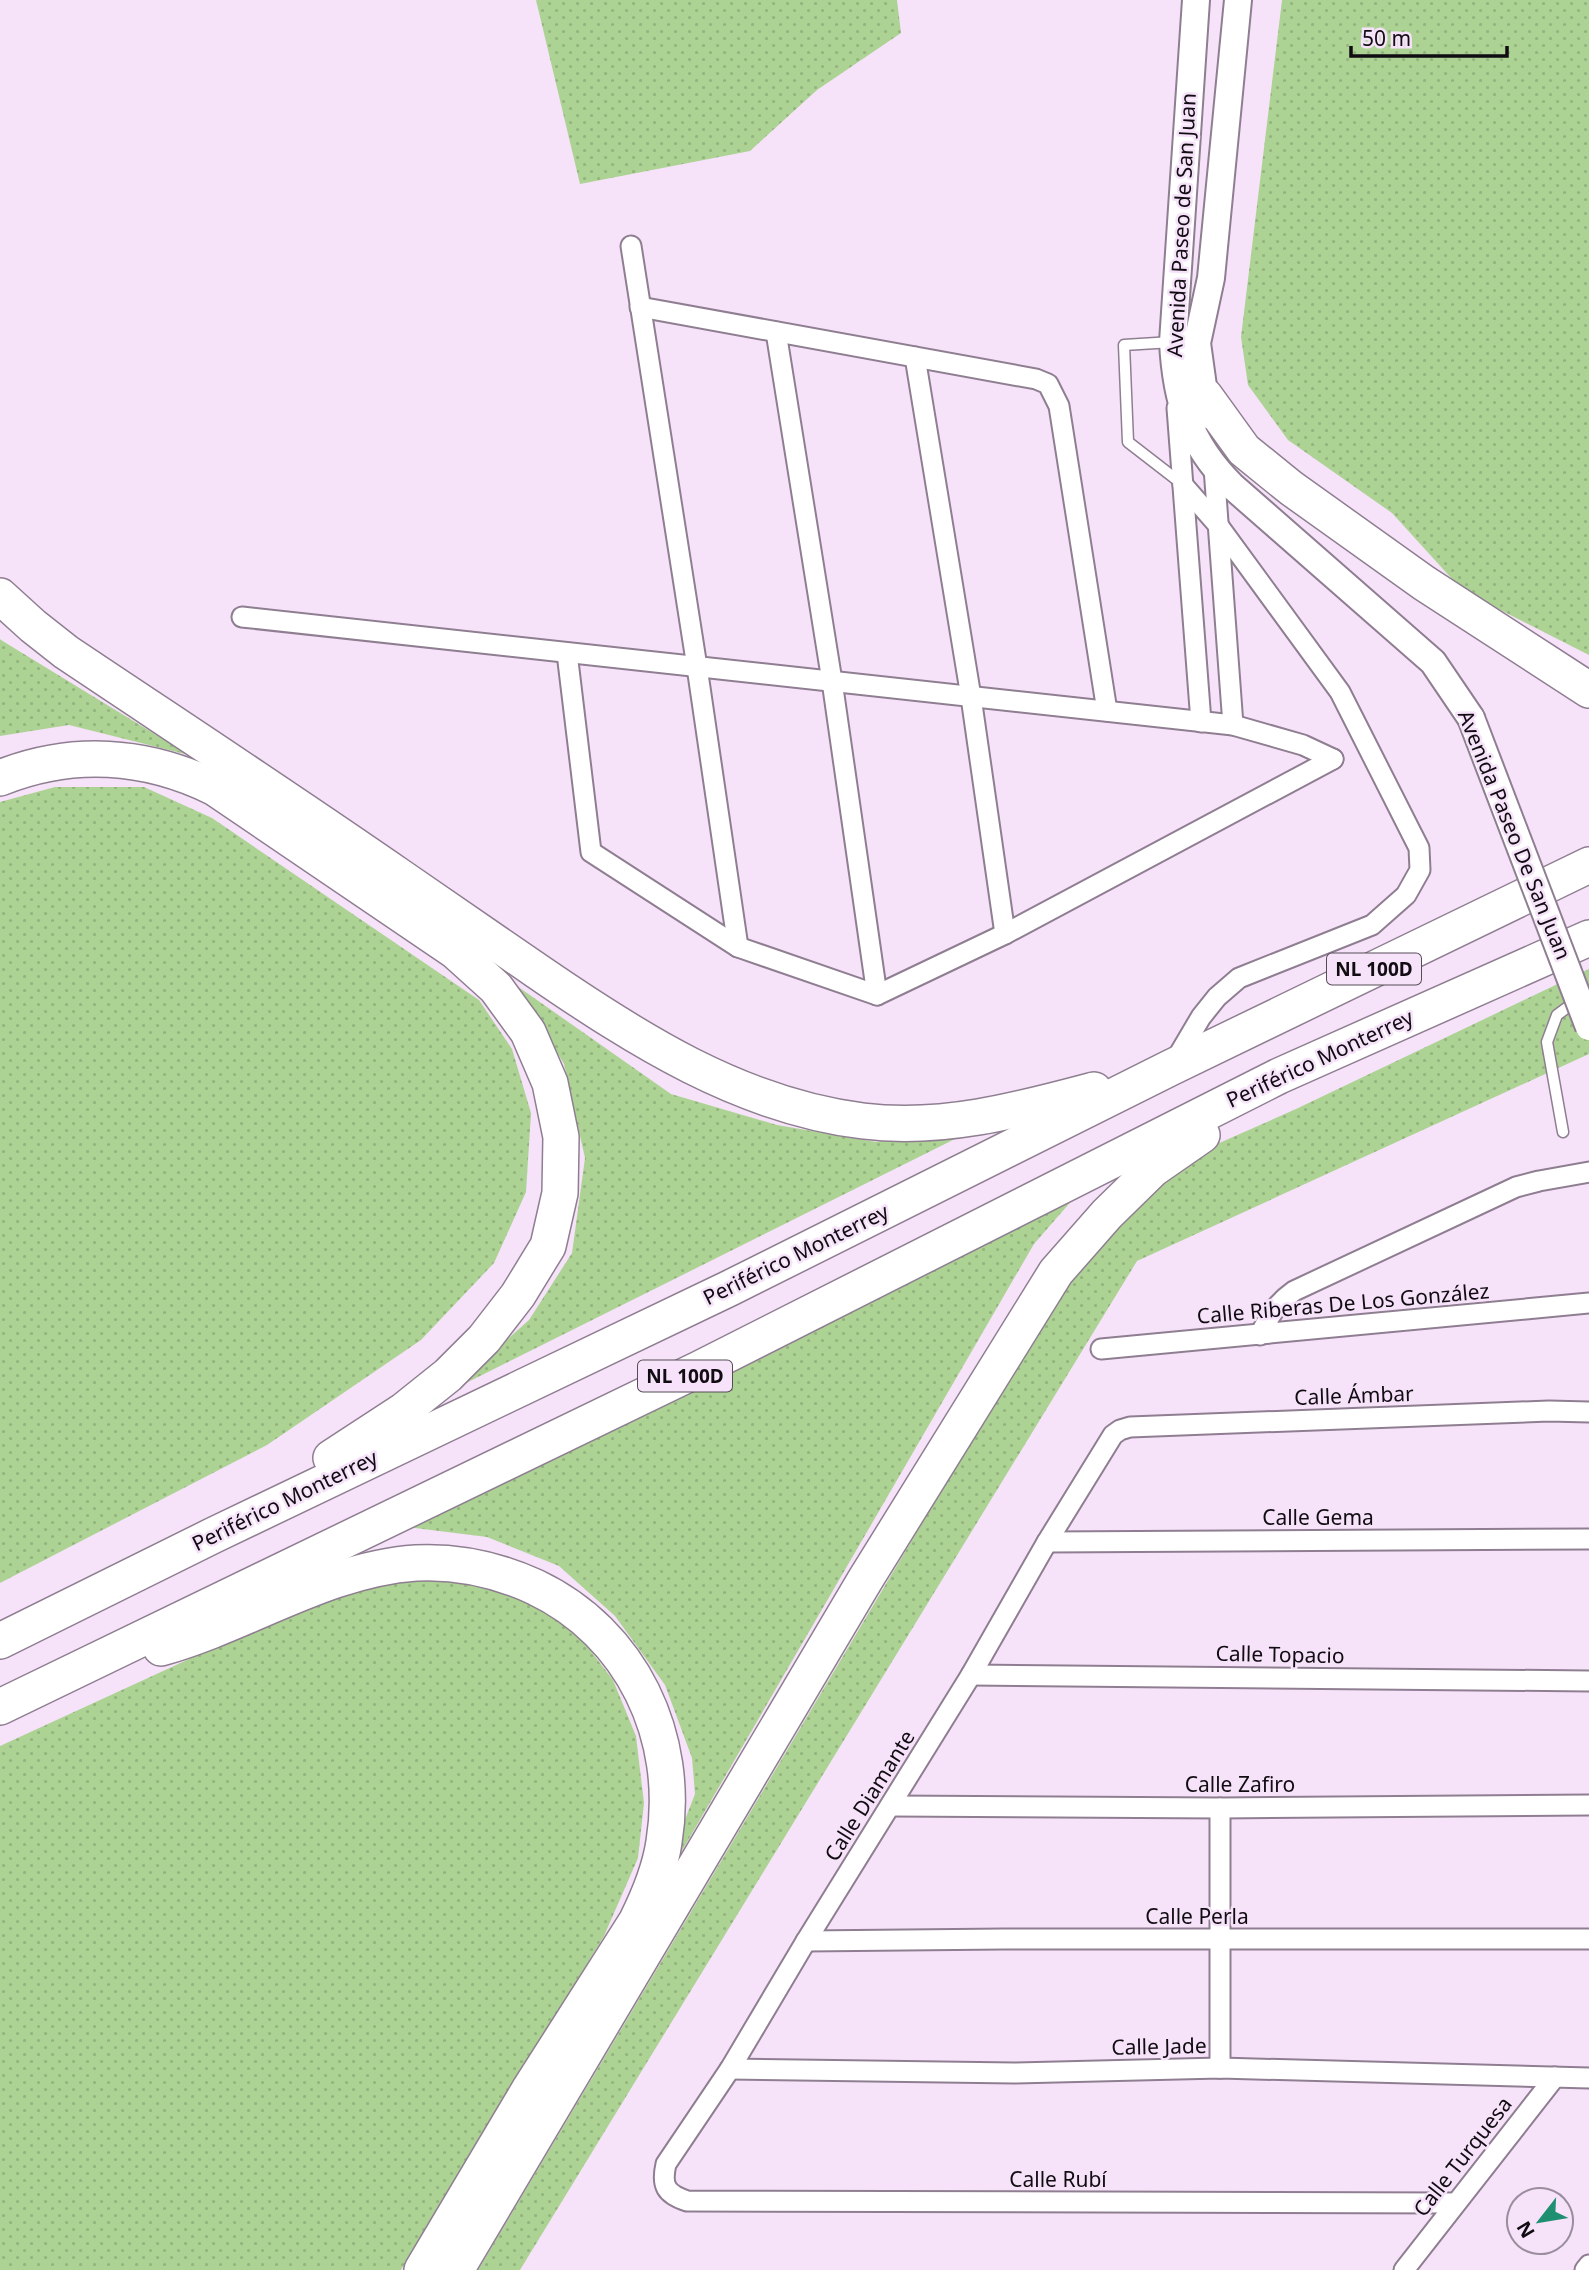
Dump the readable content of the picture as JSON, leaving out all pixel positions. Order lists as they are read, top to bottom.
{
  "streets": {
    "highway": ["NL 100D", "Periférico Monterrey"],
    "street": [
      "Avenida Paseo de San Juan",
      "Avenida Paseo De San Juan",
      "Calle Riberas De Los González",
      "Calle Ámbar",
      "Calle Gema",
      "Calle Topacio",
      "Calle Zafiro",
      "Calle Diamante",
      "Calle Perla",
      "Calle Jade",
      "Calle Turquesa",
      "Calle Rubí"
    ]
  },
  "crossings": [
    ["Avenida Paseo de San Juan", "Avenida Paseo De San Juan"],
    ["Calle Ámbar", "Calle Diamante"],
    ["Calle Gema", "Calle Diamante"],
    ["Calle Topacio", "Calle Diamante"],
    ["Calle Zafiro", "Calle Diamante"],
    ["Calle Diamante", "Calle Perla"],
    ["Calle Diamante", "Calle Jade"],
    ["Calle Diamante", "Calle Rubí"],
    ["Calle Jade", "Calle Turquesa"],
    ["Calle Turquesa", "Calle Rubí"]
  ],
  "scale_bar": "50 m",
  "north": "bottom left"
}
